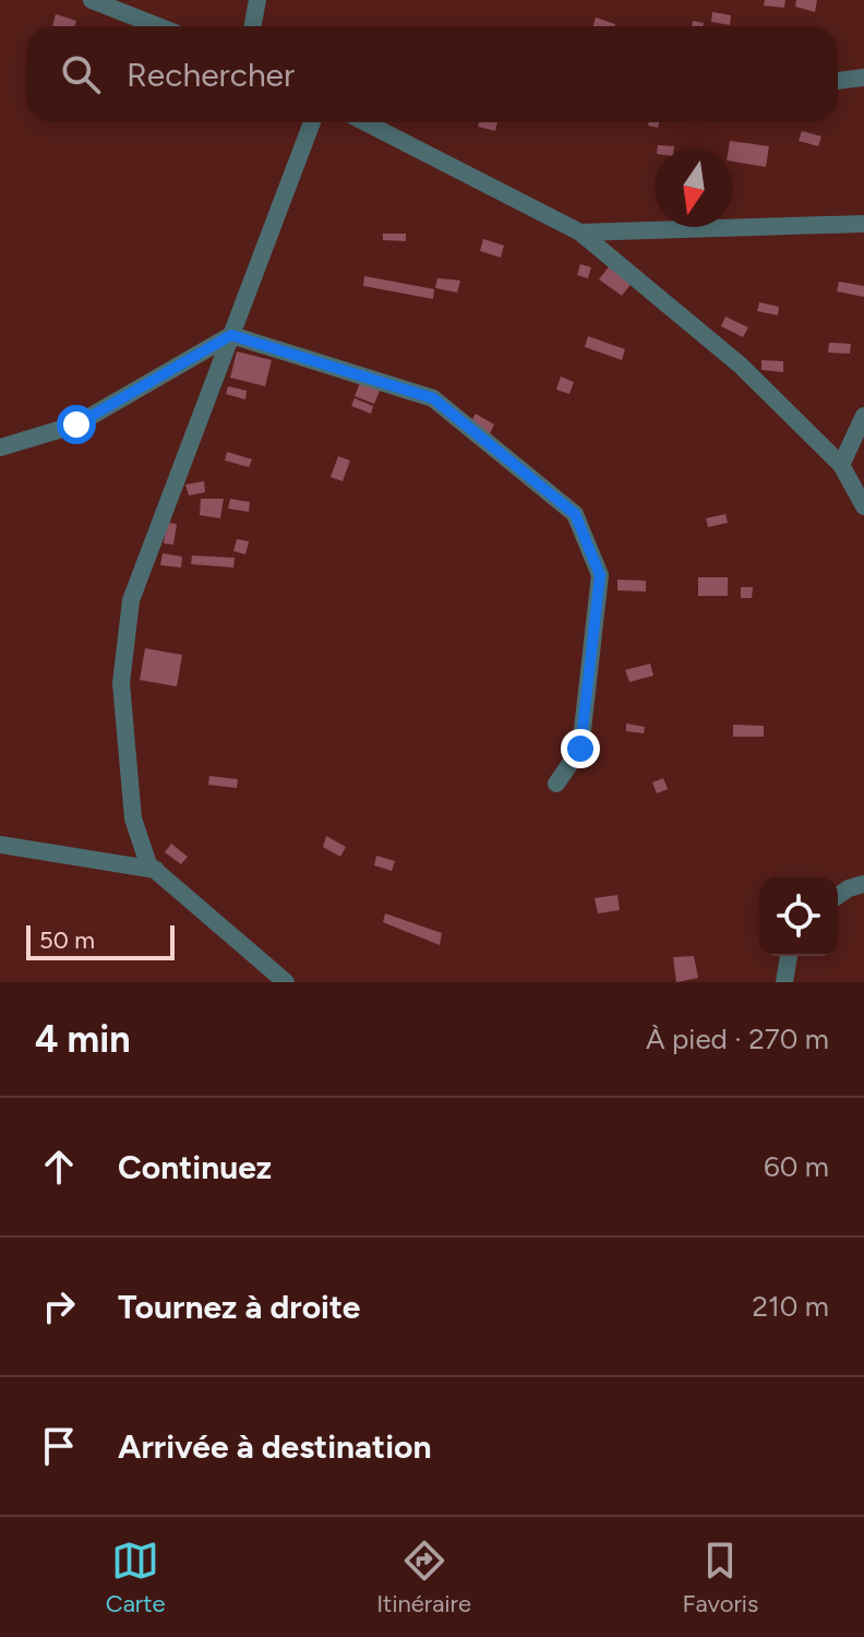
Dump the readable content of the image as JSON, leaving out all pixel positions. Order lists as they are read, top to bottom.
{
  "scale_bar": "50 m",
  "north": "bottom",
  "page": {
    "search": "Rechercher",
    "scale": "50 m",
    "heading": ["4 min", "À pied · 270 m"],
    "list": [
      ["Continuez", "60 m"],
      ["Tournez à droite", "210 m"],
      "Arrivée à destination"
    ],
    "nav": ["Carte", "Itinéraire", "Favoris"]
  }
}
